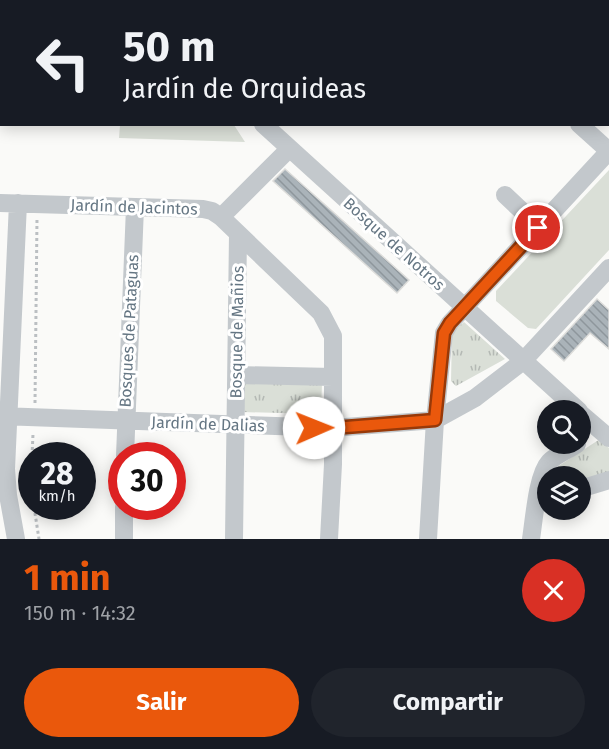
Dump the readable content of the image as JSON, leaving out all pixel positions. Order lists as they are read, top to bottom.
{
  "streets": {
    "street": [
      "Jardín de Jacintos",
      "Bosque de Notros",
      "Bosques de Pataguas",
      "Bosque de Mañios",
      "Jardín de Dalias"
    ]
  },
  "crossings": [
    ["Jardín de Jacintos", "Bosques de Pataguas"],
    ["Jardín de Jacintos", "Bosque de Mañios"],
    ["Bosque de Notros", "Jardín de Dalias"],
    ["Bosques de Pataguas", "Jardín de Dalias"],
    ["Bosque de Mañios", "Jardín de Dalias"]
  ],
  "page": {
    "turn": ["50 m", "Jardín de Orquideas"],
    "speed": "28 km/h",
    "limit": "30",
    "heading": ["1 min", "150 m · 14:32"],
    "buttons": ["Salir", "Compartir"]
  }
}
